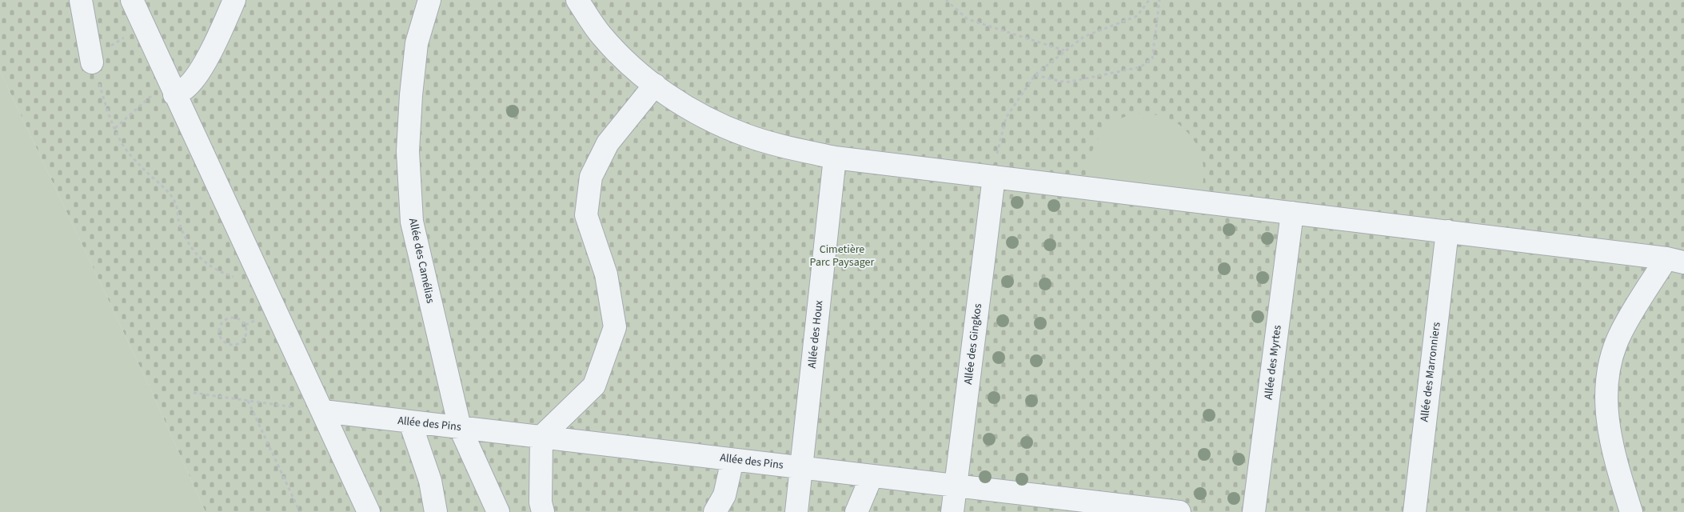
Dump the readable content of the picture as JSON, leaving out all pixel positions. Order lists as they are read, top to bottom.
{
  "streets": {
    "lane": [
      "Allée des Camélias",
      "Allée des Houx",
      "Allée des Gingkos",
      "Allée des Myrtes",
      "Allée des Marronniers",
      "Allée des Pins"
    ]
  },
  "crossings": [
    ["Allée des Camélias", "Allée des Pins"],
    ["Allée des Houx", "Allée des Pins"],
    ["Allée des Gingkos", "Allée des Pins"]
  ],
  "parks": ["Cimetière Parc Paysager"]
}
